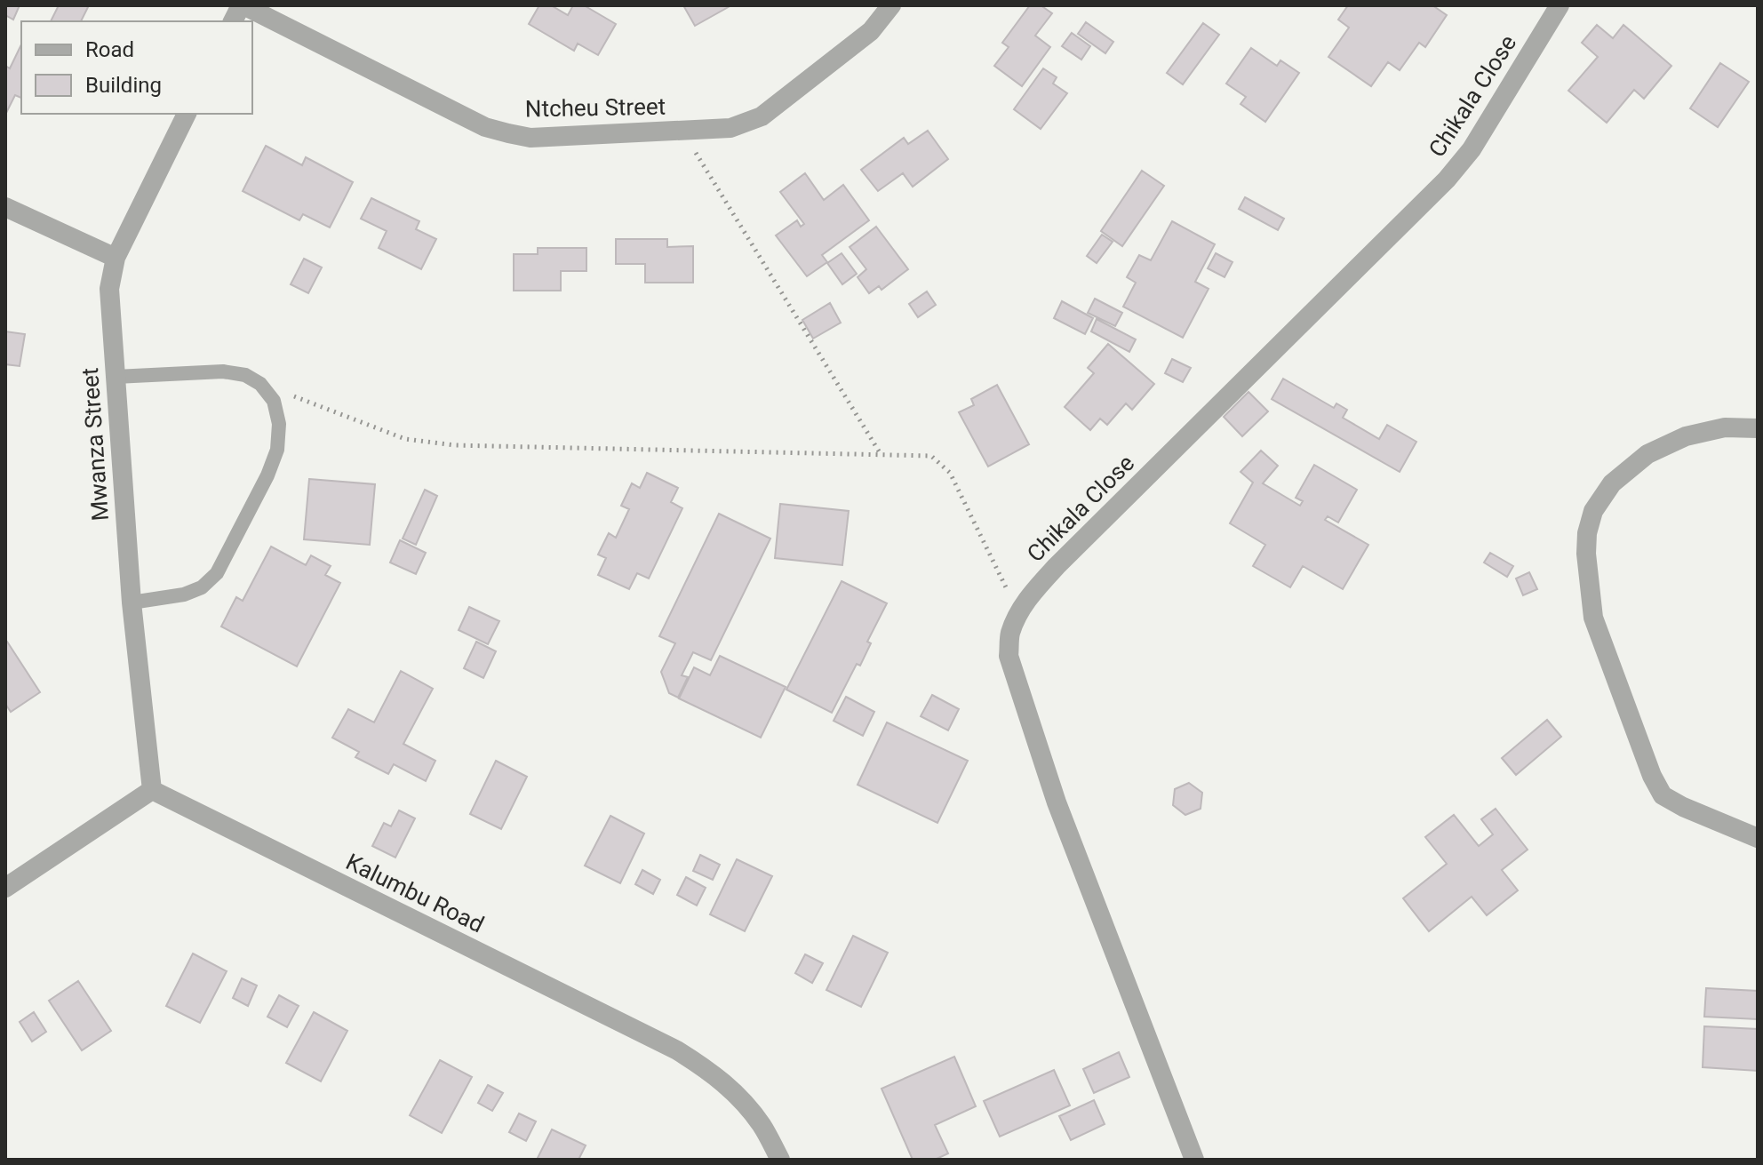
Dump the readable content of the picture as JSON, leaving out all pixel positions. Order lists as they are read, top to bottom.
{
  "streets": {
    "street": [
      "Chikala Close",
      "Ntcheu Street",
      "Mwanza Street",
      "Kalumbu Road"
    ]
  },
  "crossings": [
    ["Mwanza Street", "Kalumbu Road"]
  ],
  "legend": ["Road", "Building"]
}
